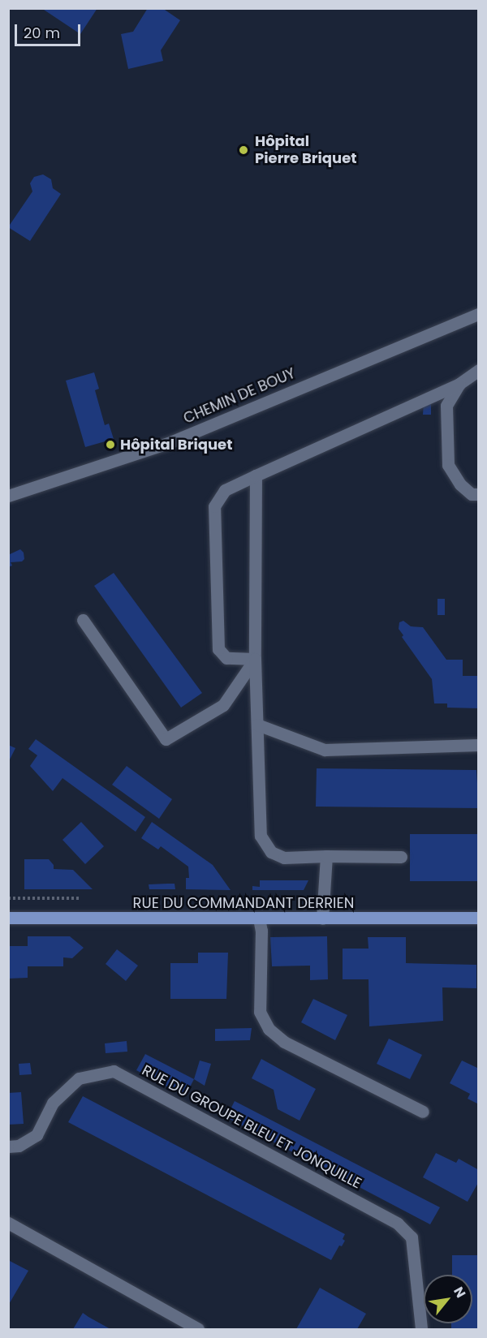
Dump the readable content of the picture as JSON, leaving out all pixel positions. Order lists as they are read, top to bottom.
{
  "streets": {
    "main road": ["RUE DU COMMANDANT DERRIEN"],
    "street": ["CHEMIN DE BOUY", "RUE DU GROUPE BLEU ET JONQUILLE"]
  },
  "places": ["Hôpital Pierre Briquet", "Hôpital Briquet"],
  "scale_bar": "20 m",
  "north": "top right"
}
